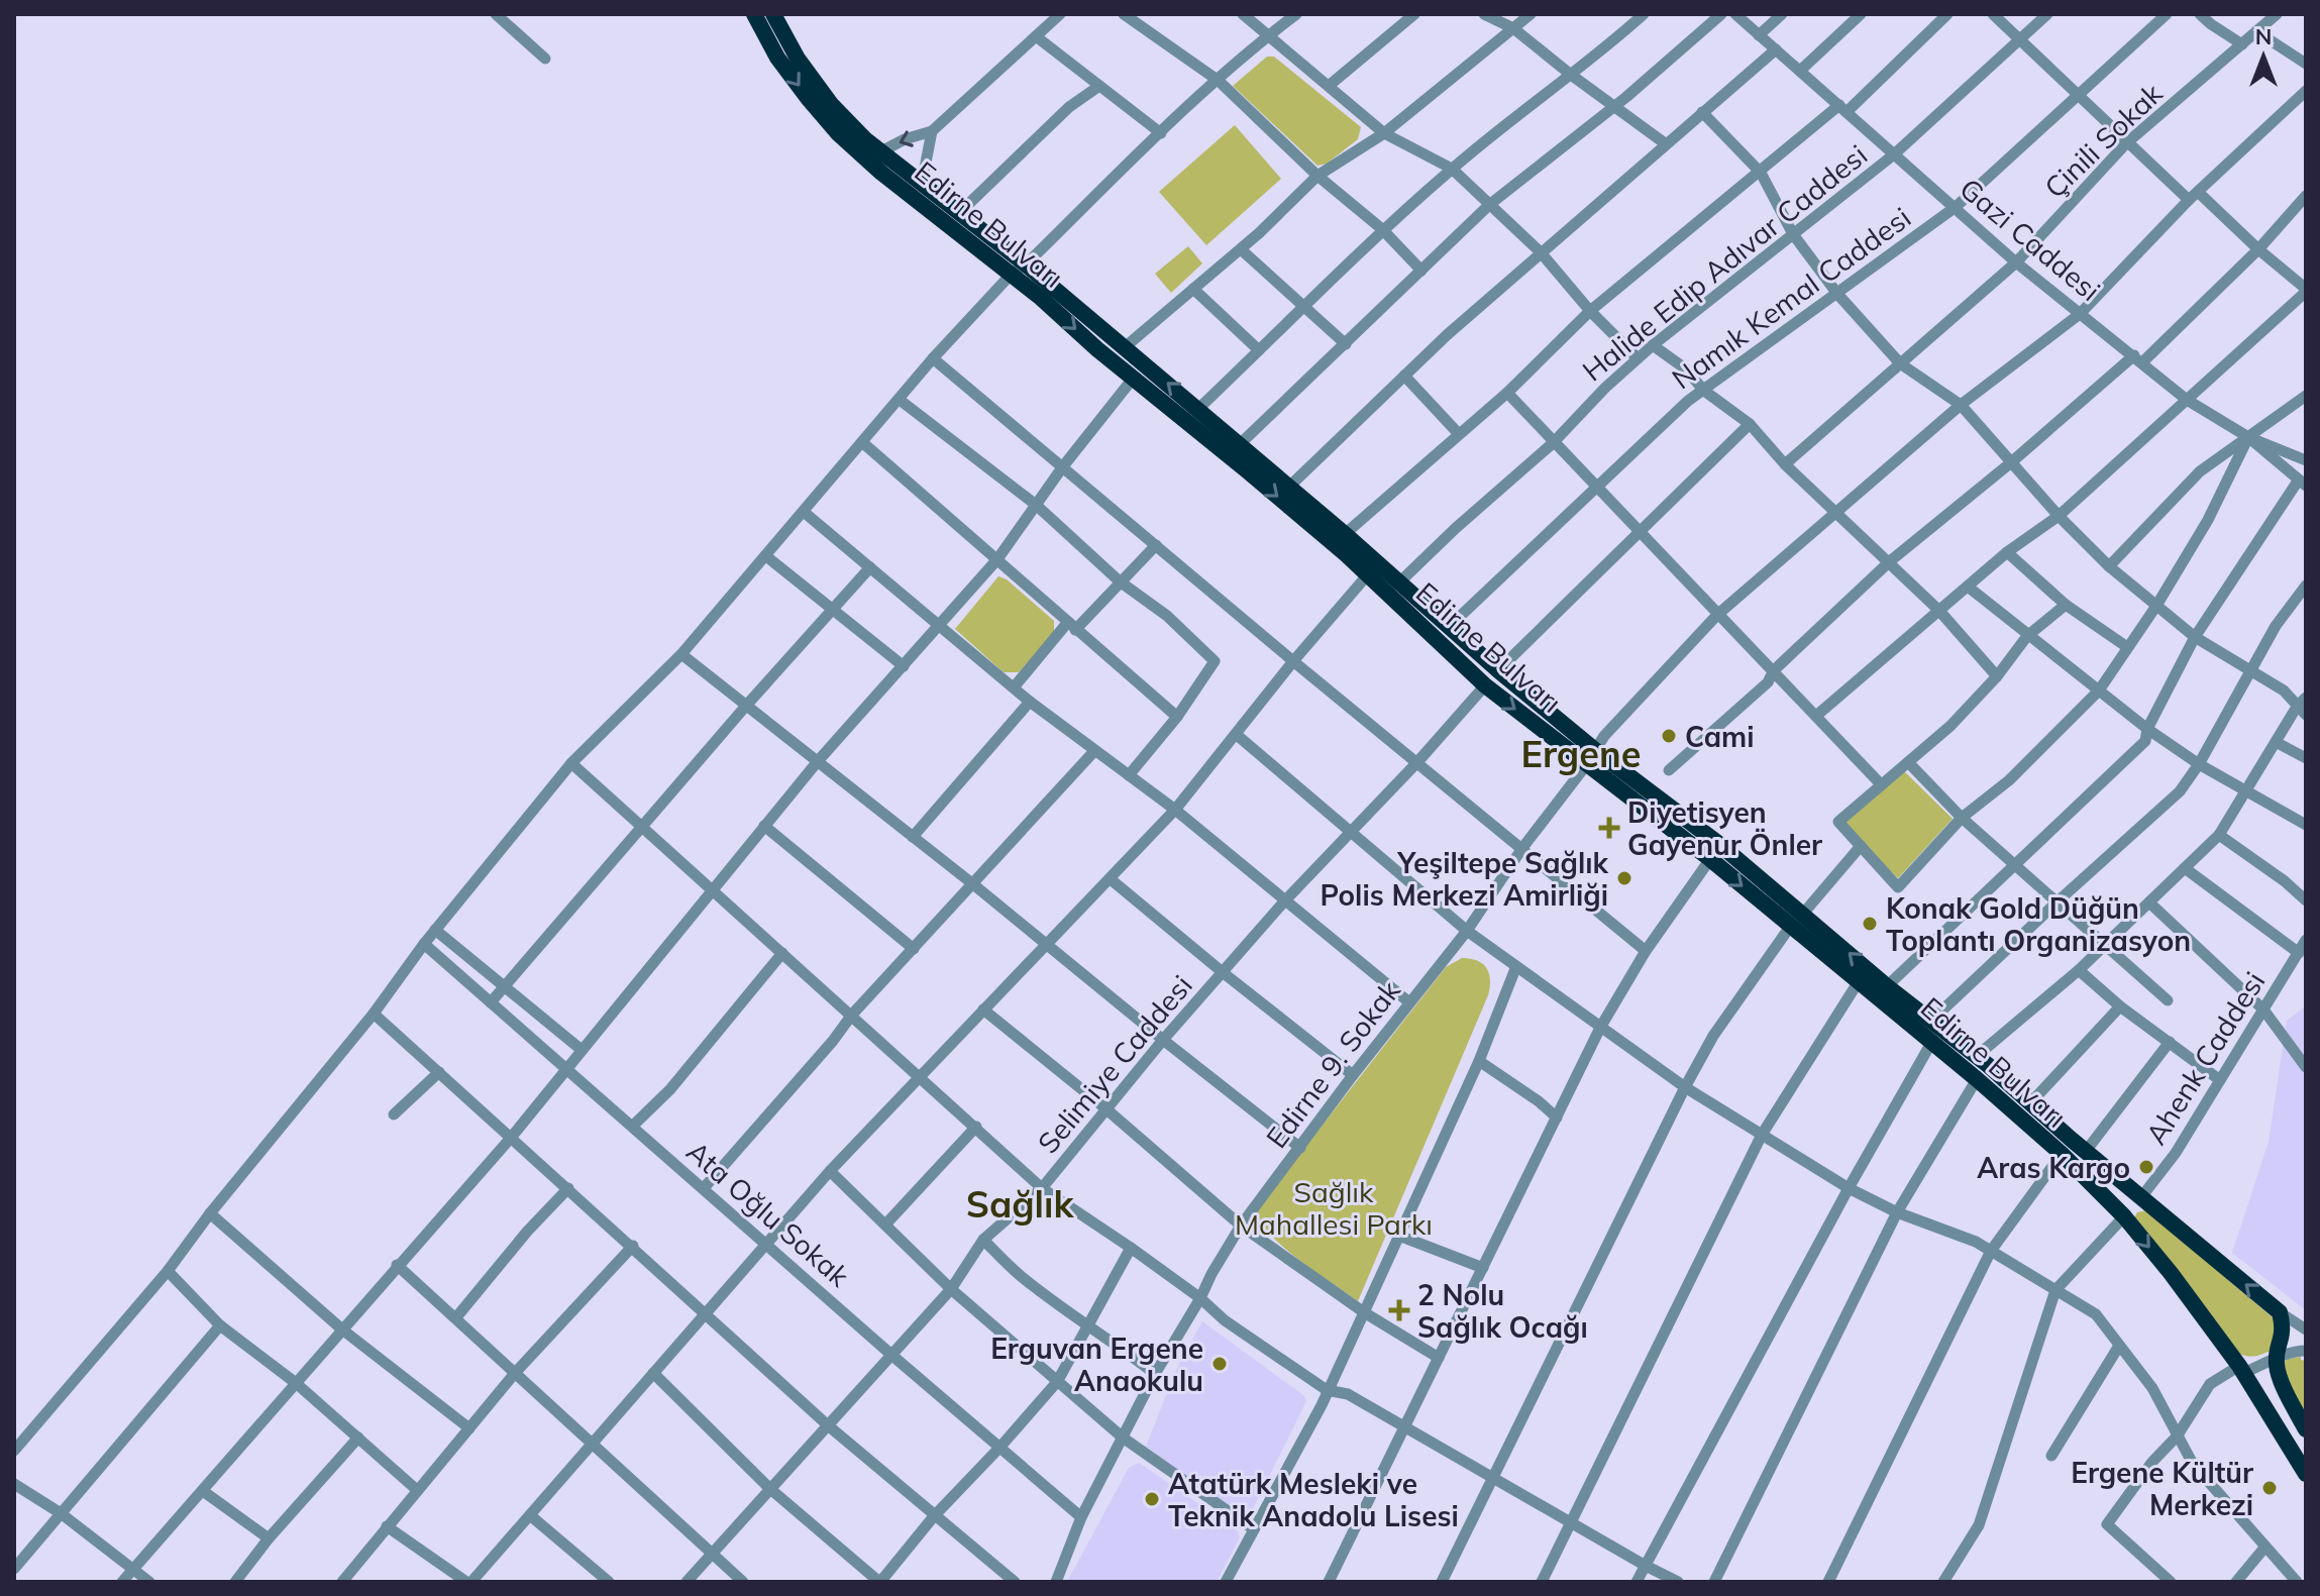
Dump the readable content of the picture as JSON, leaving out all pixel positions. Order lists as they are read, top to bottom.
{
  "streets": {
    "highway": ["Edirne Bulvarı"],
    "street": [
      "Çinili Sokak",
      "Gazi Caddesi",
      "Halide Edip Adıvar Caddesi",
      "Namık Kemal Caddesi",
      "Ahenk Caddesi",
      "Selimiye Caddesi",
      "Edirne 9. Sokak",
      "Ata Oğlu Sokak"
    ]
  },
  "crossings": [
    ["Çinili Sokak", "Gazi Caddesi"],
    ["Edirne Bulvarı", "Halide Edip Adıvar Caddesi"],
    ["Edirne Bulvarı", "Namık Kemal Caddesi"],
    ["Edirne Bulvarı", "Ahenk Caddesi"],
    ["Edirne Bulvarı", "Selimiye Caddesi"],
    ["Edirne Bulvarı", "Edirne 9. Sokak"],
    ["Gazi Caddesi", "Halide Edip Adıvar Caddesi"],
    ["Gazi Caddesi", "Namık Kemal Caddesi"],
    ["Gazi Caddesi", "Edirne 9. Sokak"],
    ["Selimiye Caddesi", "Ata Oğlu Sokak"],
    ["Edirne 9. Sokak", "Ata Oğlu Sokak"]
  ],
  "districts": ["Ergene", "Sağlık"],
  "parks": ["Sağlık Mahallesi Parkı"],
  "places": {
    "other": [
      "Cami",
      "Yeşiltepe Sağlık Polis Merkezi Amirliği",
      "Konak Gold Düğün Toplantı Organizasyon",
      "Aras Kargo",
      "Erguvan Ergene Anaokulu",
      "Ergene Kültür Merkezi",
      "Atatürk Mesleki ve Teknik Anadolu Lisesi"
    ],
    "health": ["Diyetisyen Gayenur Önler", "2 Nolu Sağlık Ocağı"]
  },
  "north": "top"
}
